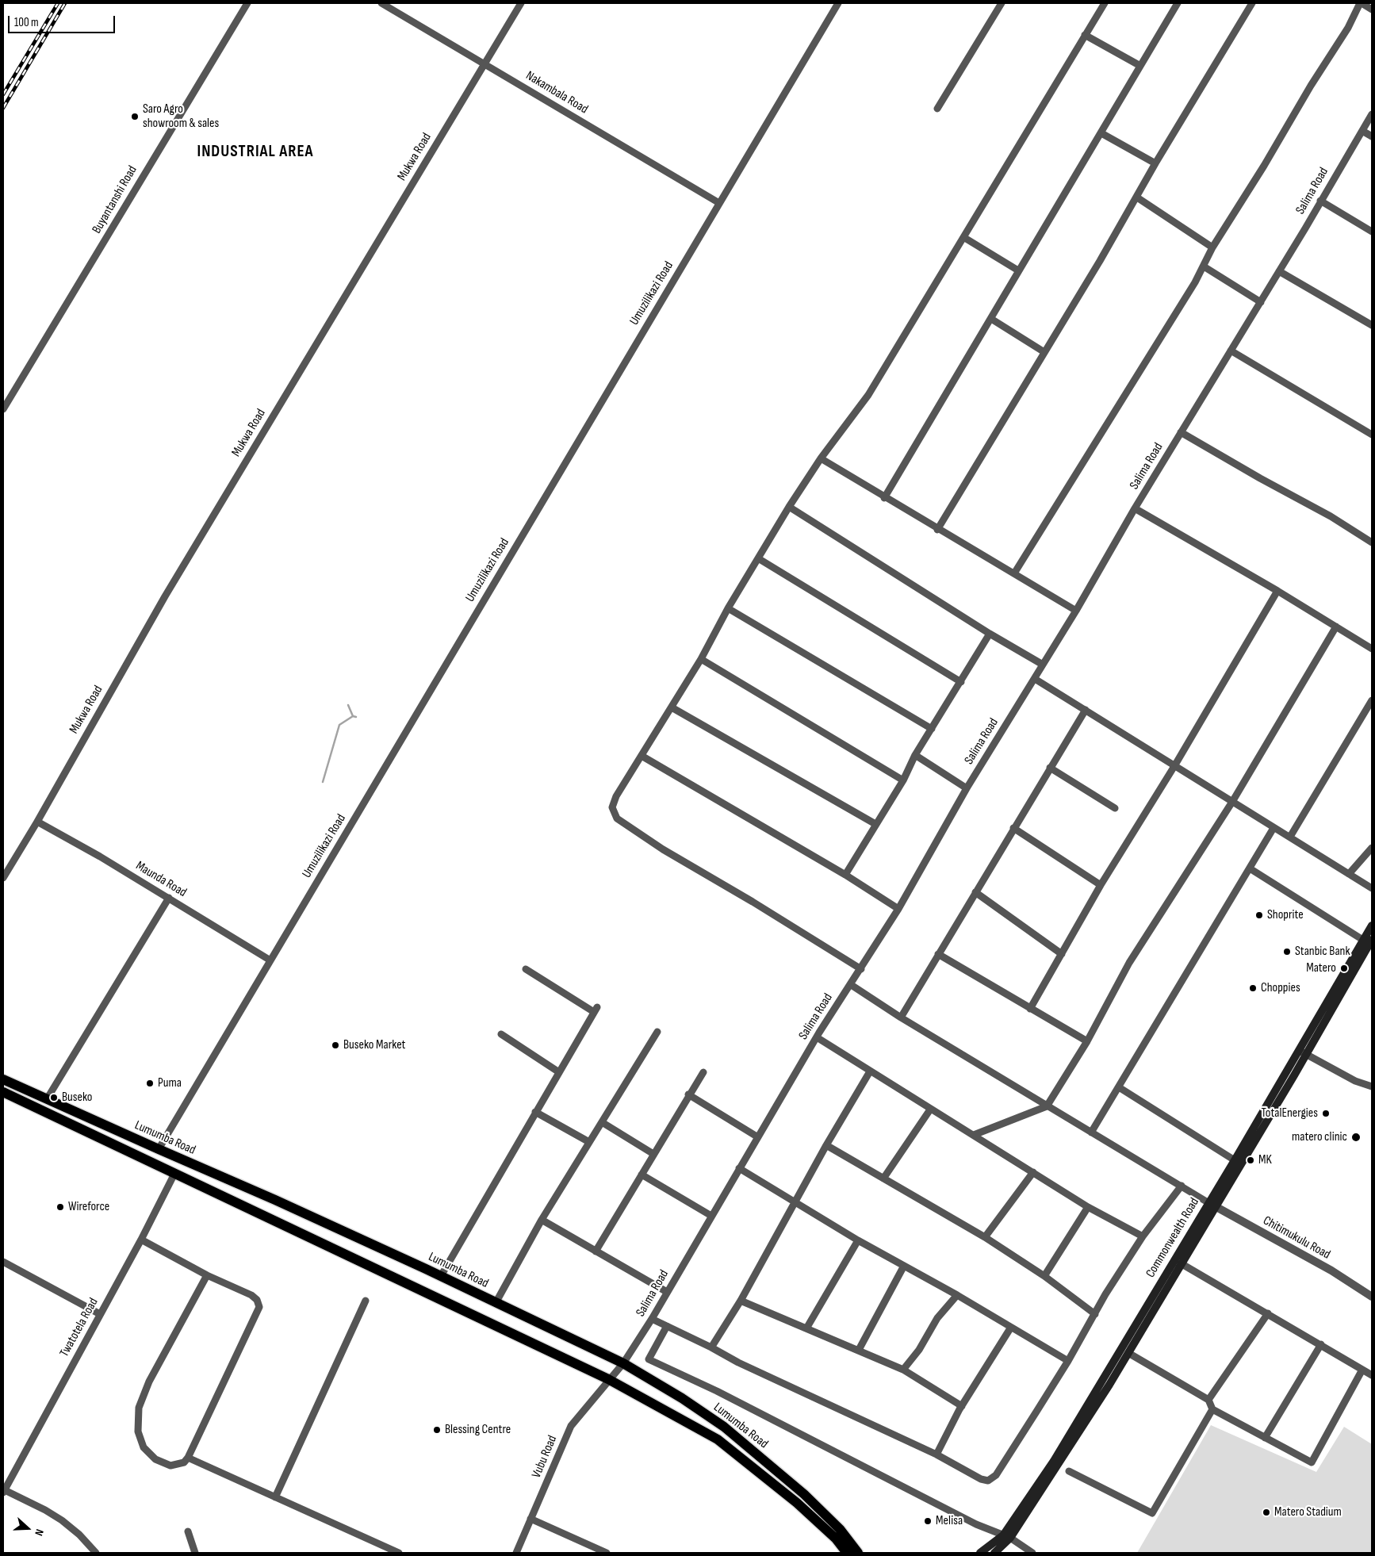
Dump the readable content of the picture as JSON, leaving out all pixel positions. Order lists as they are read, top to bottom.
{
  "streets": {
    "main road": ["Lumumba Road", "Commonwealth Road"],
    "street": [
      "Nakambala Road",
      "Mukwa Road",
      "Salima Road",
      "Buyantanshi Road",
      "Umuzilikazi Road",
      "Maunda Road",
      "Chitimukulu Road",
      "Twatotela Road",
      "Vubu Road"
    ]
  },
  "crossings": [
    ["Nakambala Road", "Mukwa Road"],
    ["Nakambala Road", "Umuzilikazi Road"],
    ["Mukwa Road", "Maunda Road"],
    ["Salima Road", "Lumumba Road"],
    ["Salima Road", "Vubu Road"],
    ["Umuzilikazi Road", "Maunda Road"],
    ["Umuzilikazi Road", "Lumumba Road"],
    ["Lumumba Road", "Twatotela Road"],
    ["Lumumba Road", "Vubu Road"],
    ["Commonwealth Road", "Chitimukulu Road"]
  ],
  "districts": ["INDUSTRIAL AREA"],
  "places": [
    "Saro Agro showroom & sales",
    "Shoprite",
    "Stanbic Bank",
    "Matero",
    "Choppies",
    "Buseko Market",
    "Puma",
    "Buseko",
    "TotalEnergies",
    "matero clinic",
    "MK",
    "Wireforce",
    "Blessing Centre",
    "Matero Stadium",
    "Melisa"
  ],
  "scale_bar": "100 m",
  "north": "right"
}
